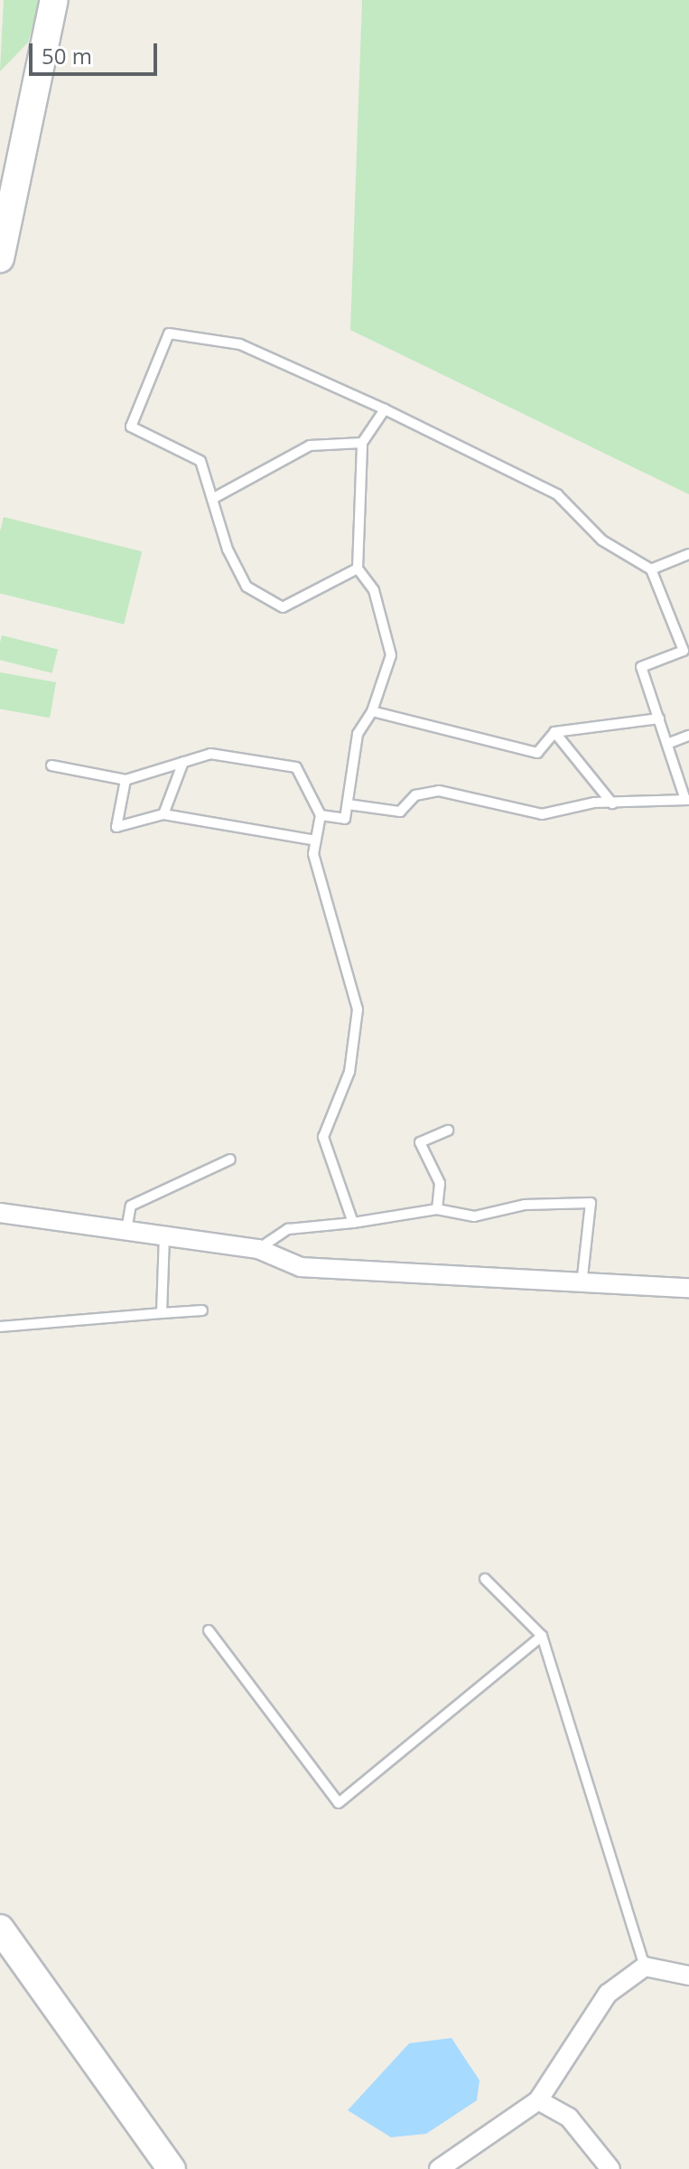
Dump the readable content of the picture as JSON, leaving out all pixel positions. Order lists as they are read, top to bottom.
{
  "scale_bar": "50 m"
}
